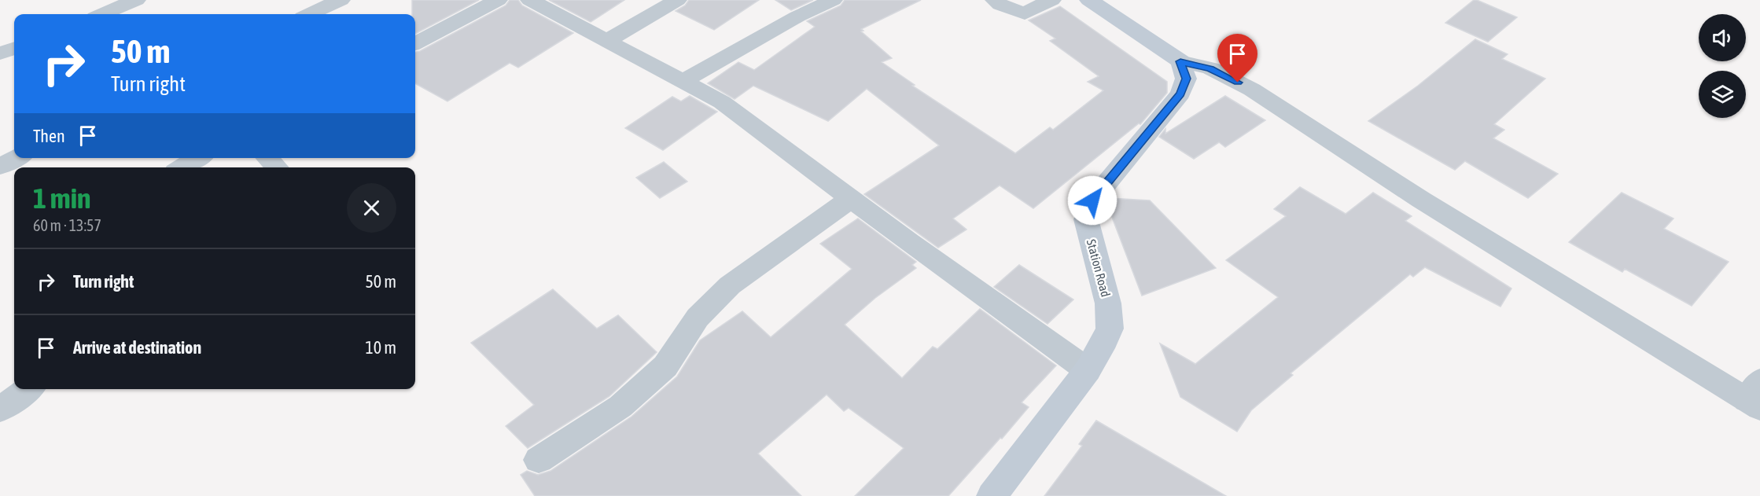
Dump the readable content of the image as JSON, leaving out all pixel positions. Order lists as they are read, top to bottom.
{
  "streets": {
    "main road": ["Station Road"]
  },
  "page": {
    "turn": ["50 m", "Turn right"],
    "then": "Then",
    "heading": ["1 min", "60 m · 13:57"],
    "list": [
      {
        "name": "Turn right",
        "value": "50 m"
      },
      {
        "name": "Arrive at destination",
        "value": "10 m"
      }
    ]
  }
}
